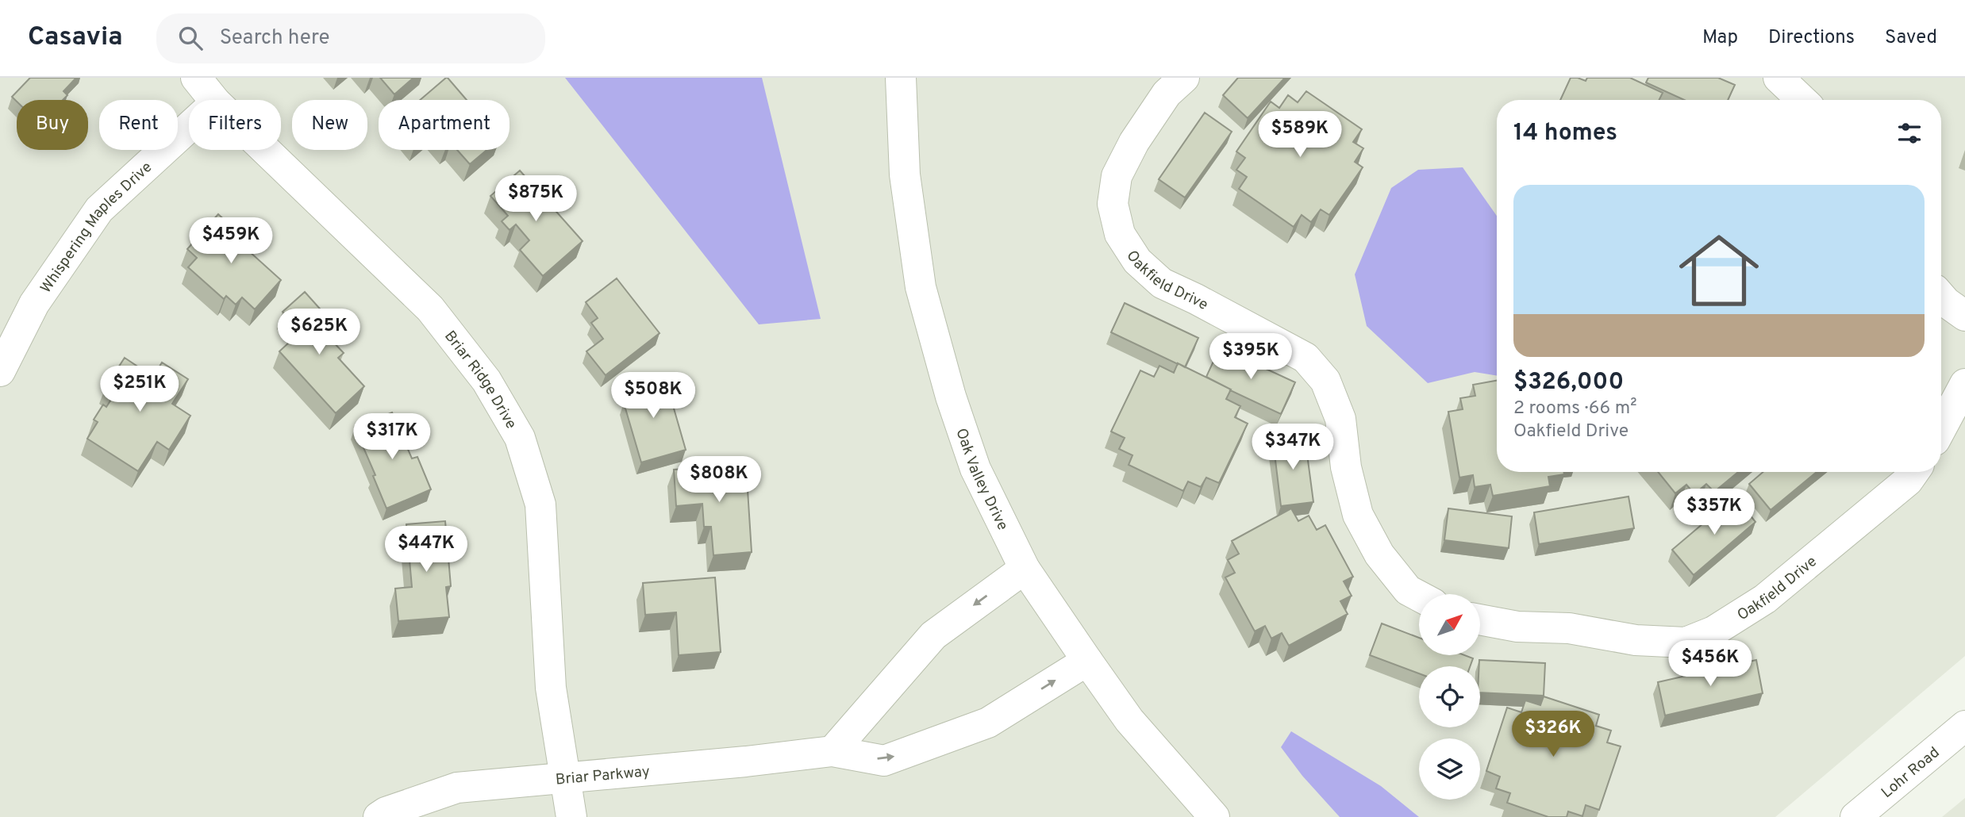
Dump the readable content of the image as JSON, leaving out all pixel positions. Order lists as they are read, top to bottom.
{
  "streets": {
    "street": [
      "Whispering Maples Drive",
      "Oakfield Drive",
      "Briar Ridge Drive",
      "Oak Valley Drive",
      "Lohr Road",
      "Briar Parkway"
    ]
  },
  "crossings": [
    ["Briar Ridge Drive", "Briar Parkway"],
    ["Oak Valley Drive", "Briar Parkway"]
  ],
  "north": "top right",
  "page": {
    "header": "Casavia",
    "search": "Search here",
    "nav": ["Map", "Directions", "Saved"],
    "chip": [
      "Buy",
      "Rent",
      "Filters",
      "New",
      "Apartment"
    ],
    "heading": "14 homes",
    "price": [
      "$589K",
      "$875K",
      "$459K",
      "$625K",
      "$395K",
      "$251K",
      "$508K",
      "$317K",
      "$347K",
      "$808K",
      "$357K",
      "$447K",
      "$456K",
      "$326K"
    ],
    "list": [
      {
        "name": "$326,000",
        "note": "2 rooms · 66 m² · Oakfield Drive"
      }
    ]
  }
}
